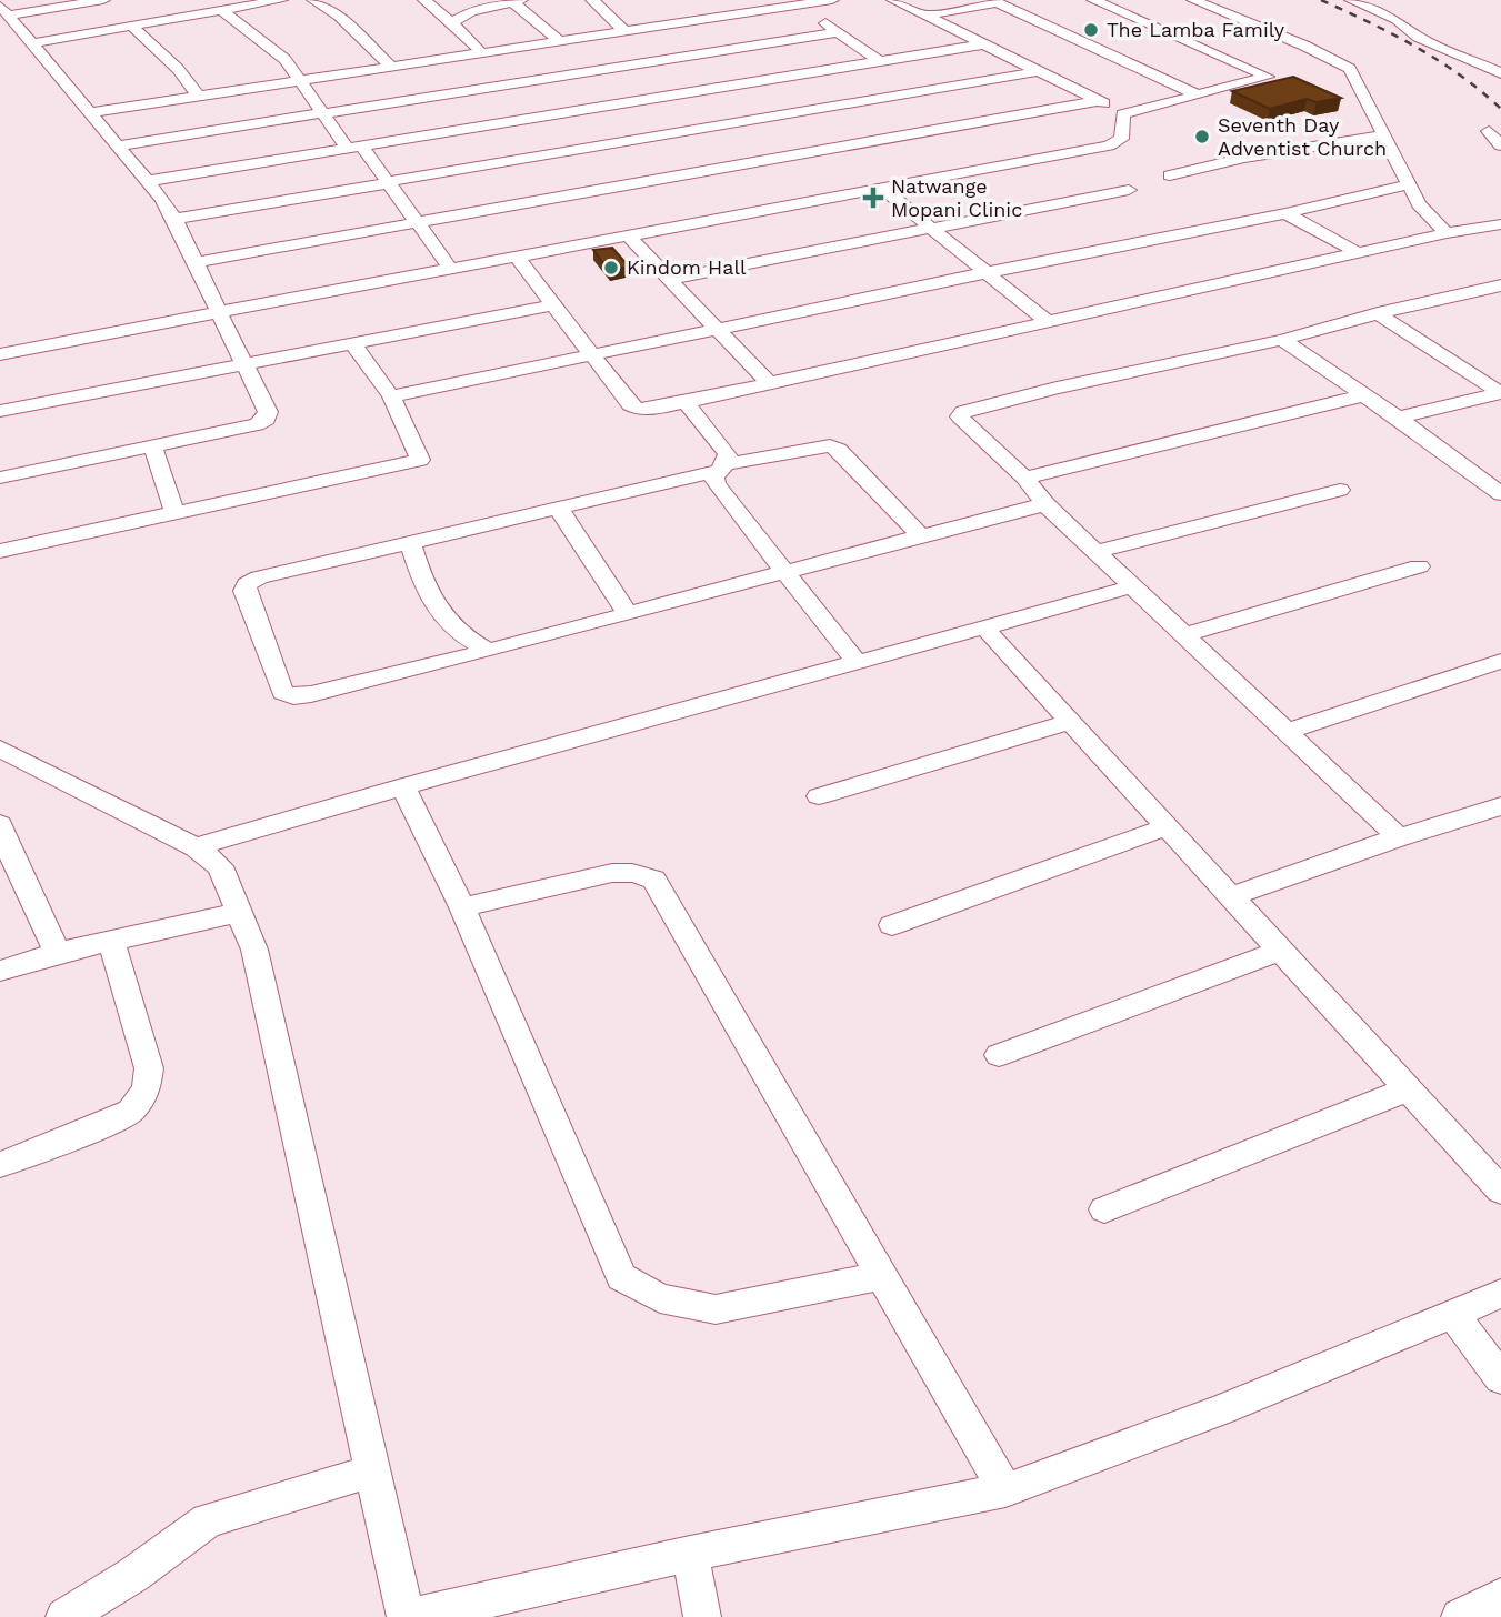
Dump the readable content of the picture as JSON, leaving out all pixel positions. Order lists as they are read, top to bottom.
{
  "places": {
    "other": ["The Lamba Family", "Seventh Day Adventist Church", "Kindom Hall"],
    "health": ["Natwange Mopani Clinic"]
  }
}
